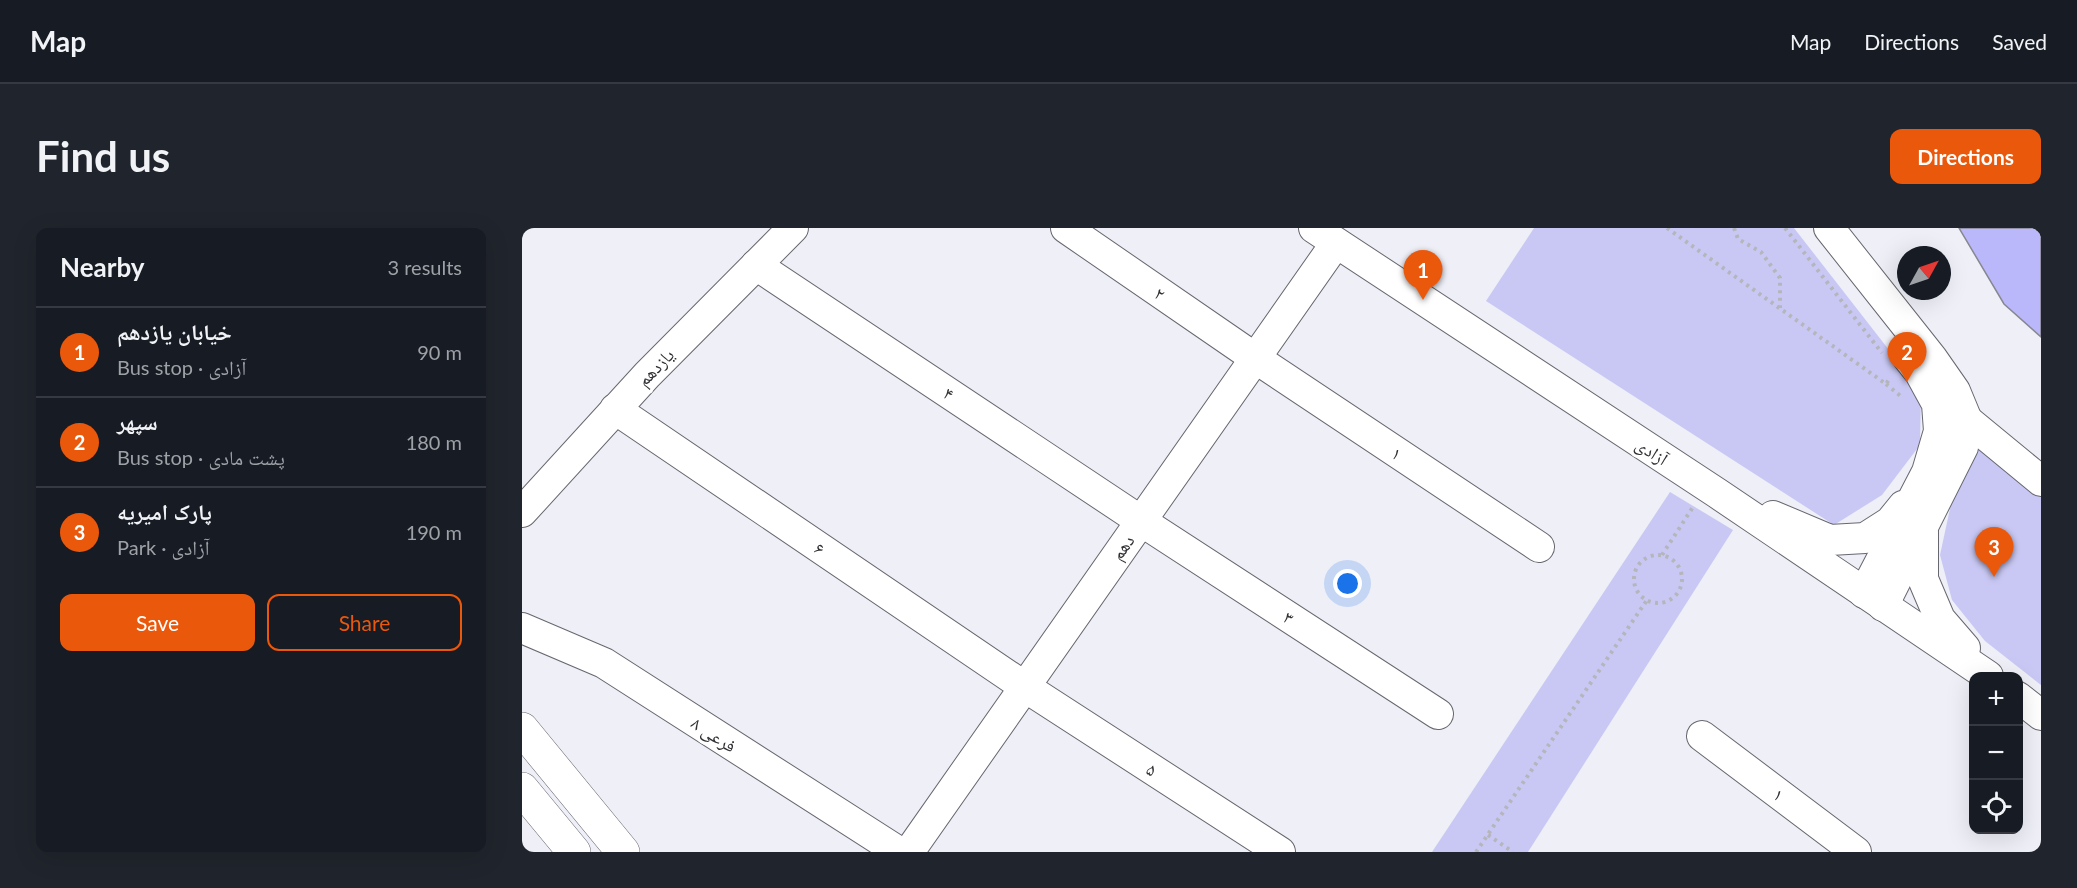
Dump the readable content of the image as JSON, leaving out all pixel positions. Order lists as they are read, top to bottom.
{
  "streets": {
    "street": [
      "۲",
      "یازدهم",
      "۴",
      "آزادی",
      "۱",
      "دهم",
      "۶",
      "۳",
      "فرعی ۸",
      "۵"
    ]
  },
  "crossings": [
    ["۲", "۱"],
    ["۲", "دهم"],
    ["یازدهم", "۴"],
    ["یازدهم", "۶"],
    ["۴", "دهم"],
    ["۴", "۳"],
    ["آزادی", "دهم"],
    ["۱", "دهم"],
    ["دهم", "۶"],
    ["دهم", "۳"],
    ["دهم", "۵"],
    ["۶", "۵"]
  ],
  "north": "top right",
  "page": {
    "header": "Map",
    "nav": ["Map", "Directions", "Saved"],
    "buttons": [
      "Directions",
      ["Save", "Share"]
    ],
    "title": "Find us",
    "heading": ["Nearby", "3 results"],
    "pins": ["1", "2", "3"],
    "list": [
      {
        "mark": "1",
        "name": "خیابان یازدهم",
        "note": "Bus stop · آزادی",
        "value": "90 m"
      },
      {
        "mark": "2",
        "name": "سپهر",
        "note": "Bus stop · پشت مادی",
        "value": "180 m"
      },
      {
        "mark": "3",
        "name": "پارک امیریه",
        "note": "Park · آزادی",
        "value": "190 m"
      }
    ],
    "map_buttons": ["+", "−"]
  }
}
